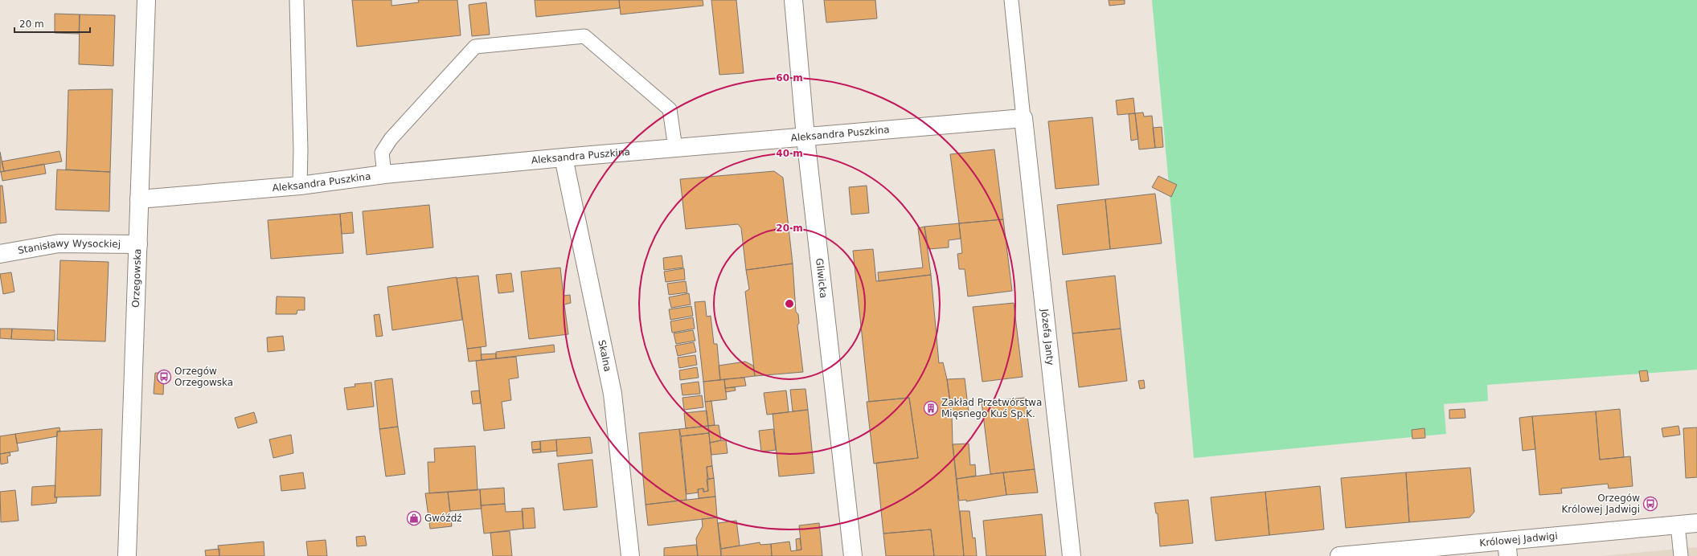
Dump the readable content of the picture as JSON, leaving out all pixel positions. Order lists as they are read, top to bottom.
{
  "streets": {
    "street": [
      "Aleksandra Puszkina",
      "Stanisławy Wysockiej",
      "Orzegowska",
      "Gliwicka",
      "Józefa Janty",
      "Skalna",
      "Królowej Jadwigi"
    ]
  },
  "crossings": [
    ["Aleksandra Puszkina", "Orzegowska"],
    ["Aleksandra Puszkina", "Gliwicka"],
    ["Aleksandra Puszkina", "Józefa Janty"],
    ["Aleksandra Puszkina", "Skalna"],
    ["Stanisławy Wysockiej", "Orzegowska"]
  ],
  "places": {
    "bus stop": ["Orzegów Orzegowska", "Orzegów Królowej Jadwigi"],
    "building": ["Zakład Przetwórstwa Mięsnego Kuś Sp.K."],
    "shop": ["Gwóźdź"]
  },
  "scale_bar": "20 m",
  "rings": ["60 m", "40 m", "20 m"]
}
